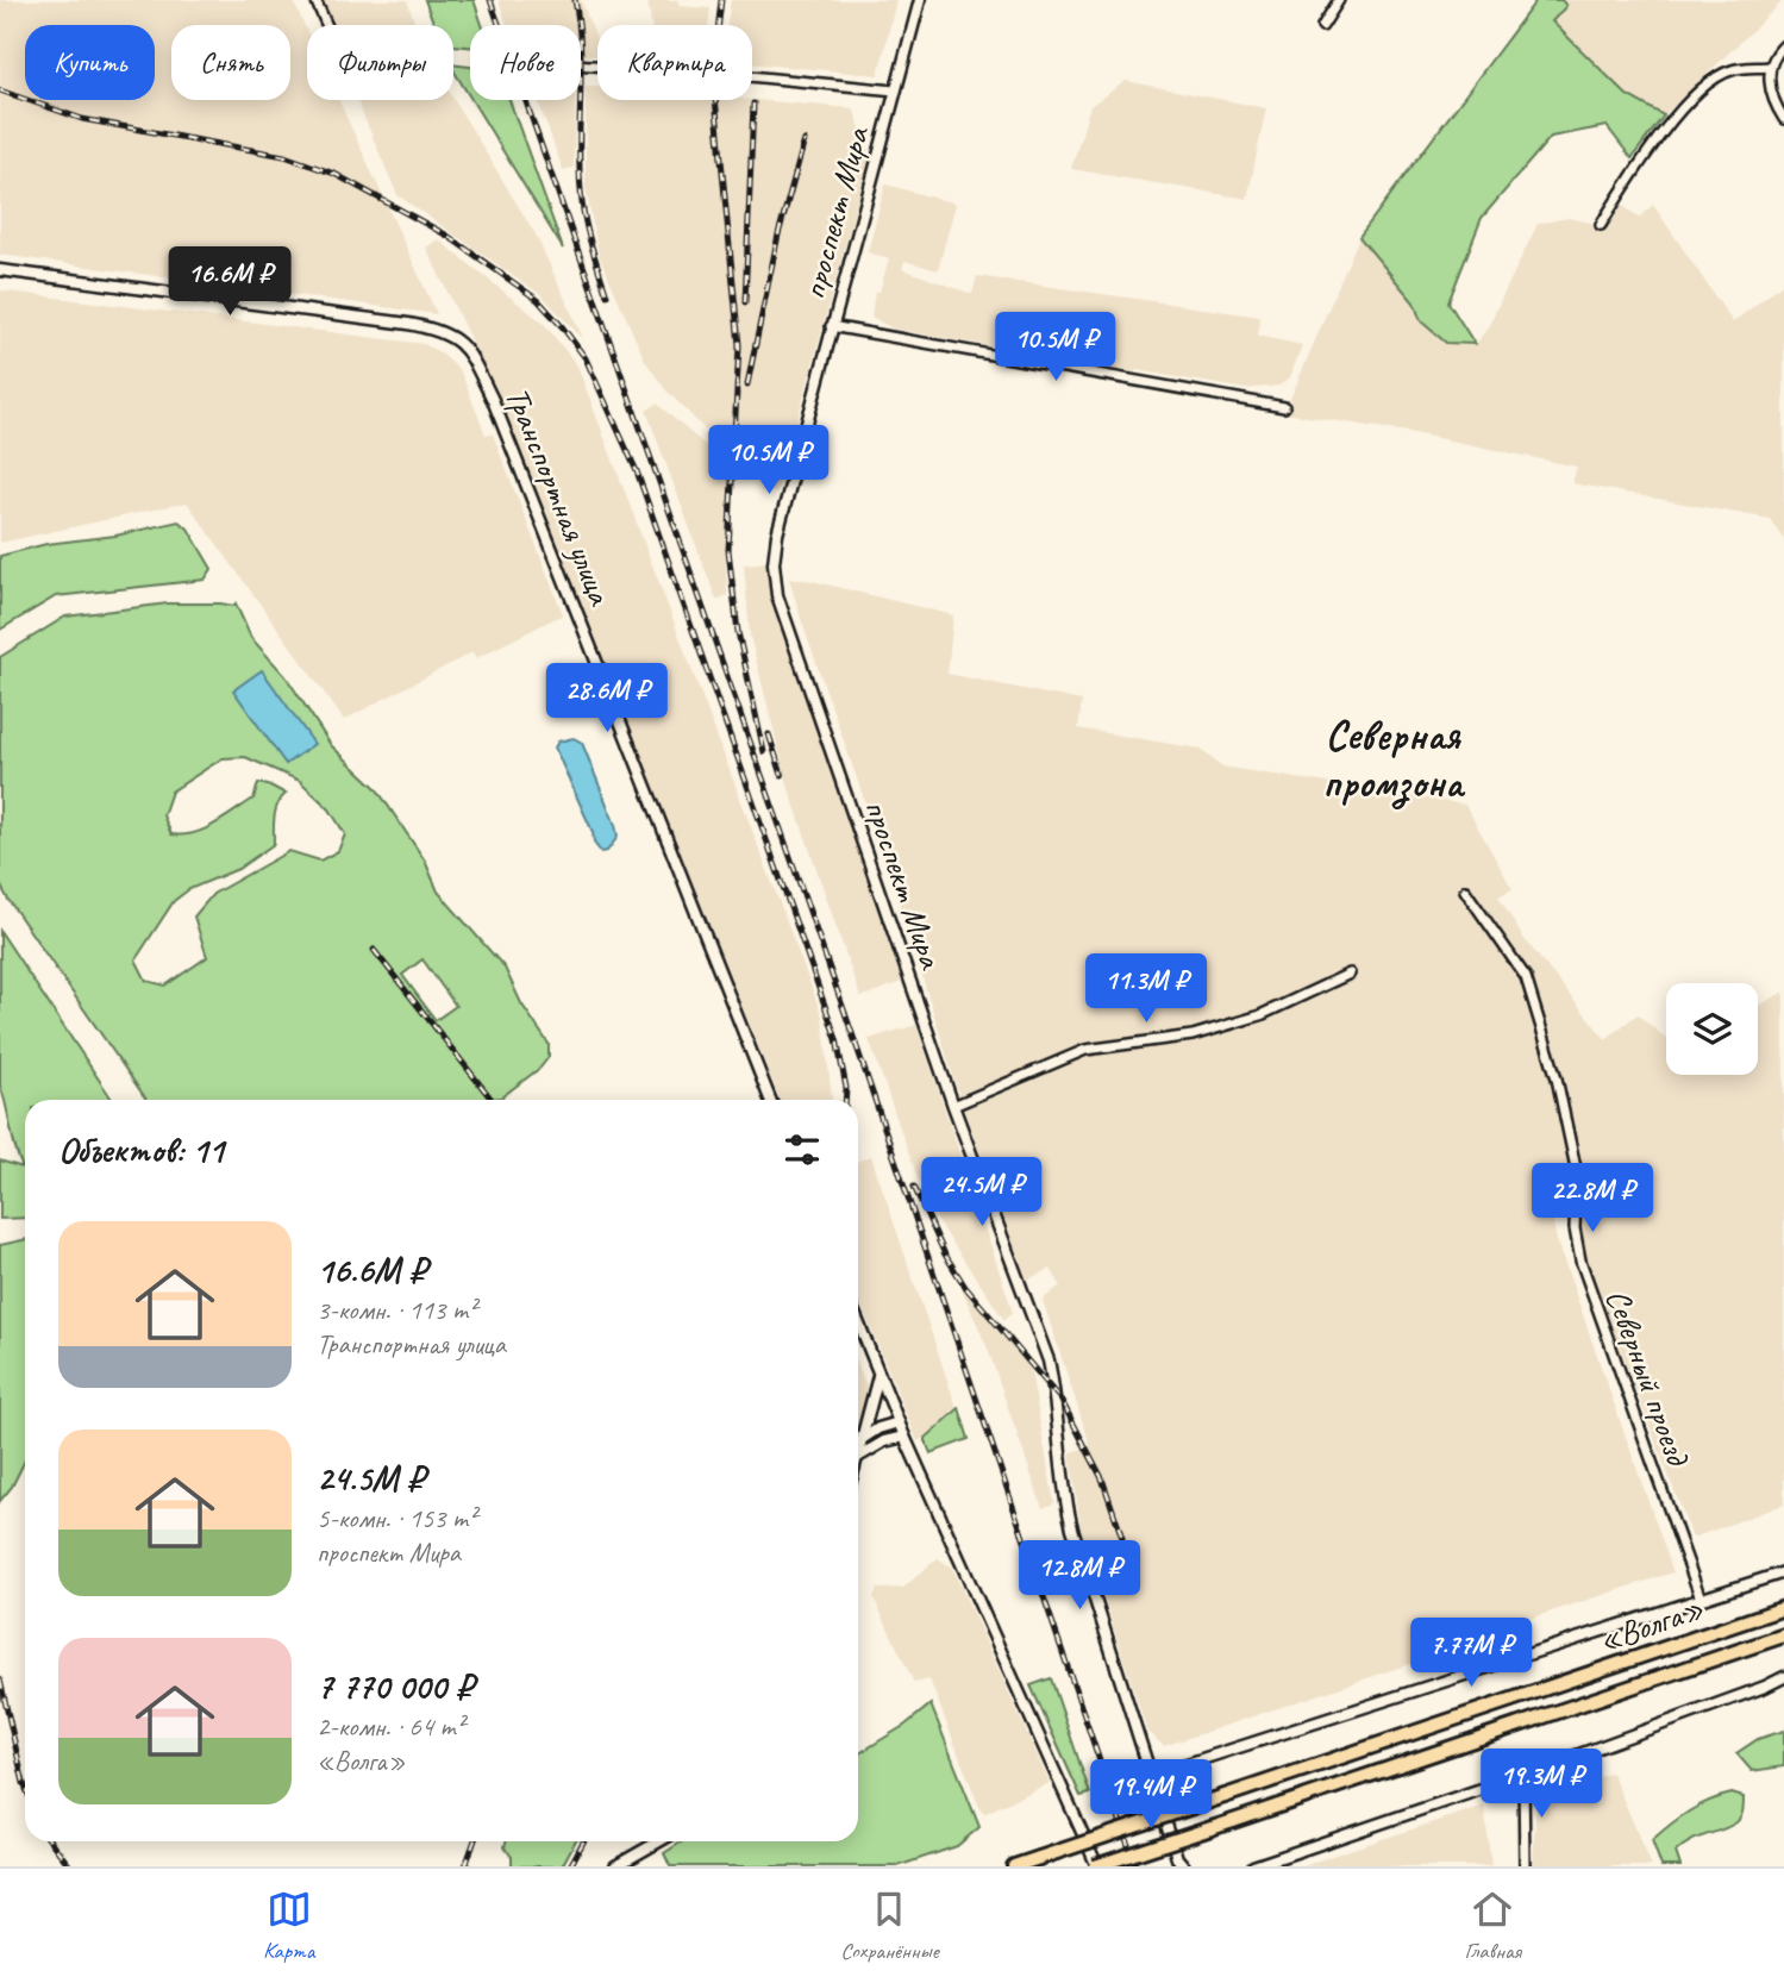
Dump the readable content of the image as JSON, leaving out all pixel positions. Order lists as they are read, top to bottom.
{
  "streets": {
    "highway": ["«Волга»"],
    "street": ["проспект Мира", "Транспортная улица", "Северный проезд"]
  },
  "districts": ["Северная промзона"],
  "page": {
    "chip": [
      "Купить",
      "Снять",
      "Фильтры",
      "Новое",
      "Квартира"
    ],
    "price": [
      "16.6M ₽",
      "10.5M ₽",
      "10.5M ₽",
      "28.6M ₽",
      "11.3M ₽",
      "24.5M ₽",
      "22.8M ₽",
      "12.8M ₽",
      "7.77M ₽",
      "19.3M ₽",
      "19.4M ₽"
    ],
    "heading": "Объектов: 11",
    "list": [
      {
        "name": "16.6M ₽",
        "note": "3-комн. · 113 m² · Транспортная улица"
      },
      {
        "name": "24.5M ₽",
        "note": "5-комн. · 153 m² · проспект Мира"
      },
      {
        "name": "7 770 000 ₽",
        "note": "2-комн. · 64 m² · «Волга»"
      }
    ],
    "tabs": ["Карта", "Сохранённые", "Главная"]
  }
}
